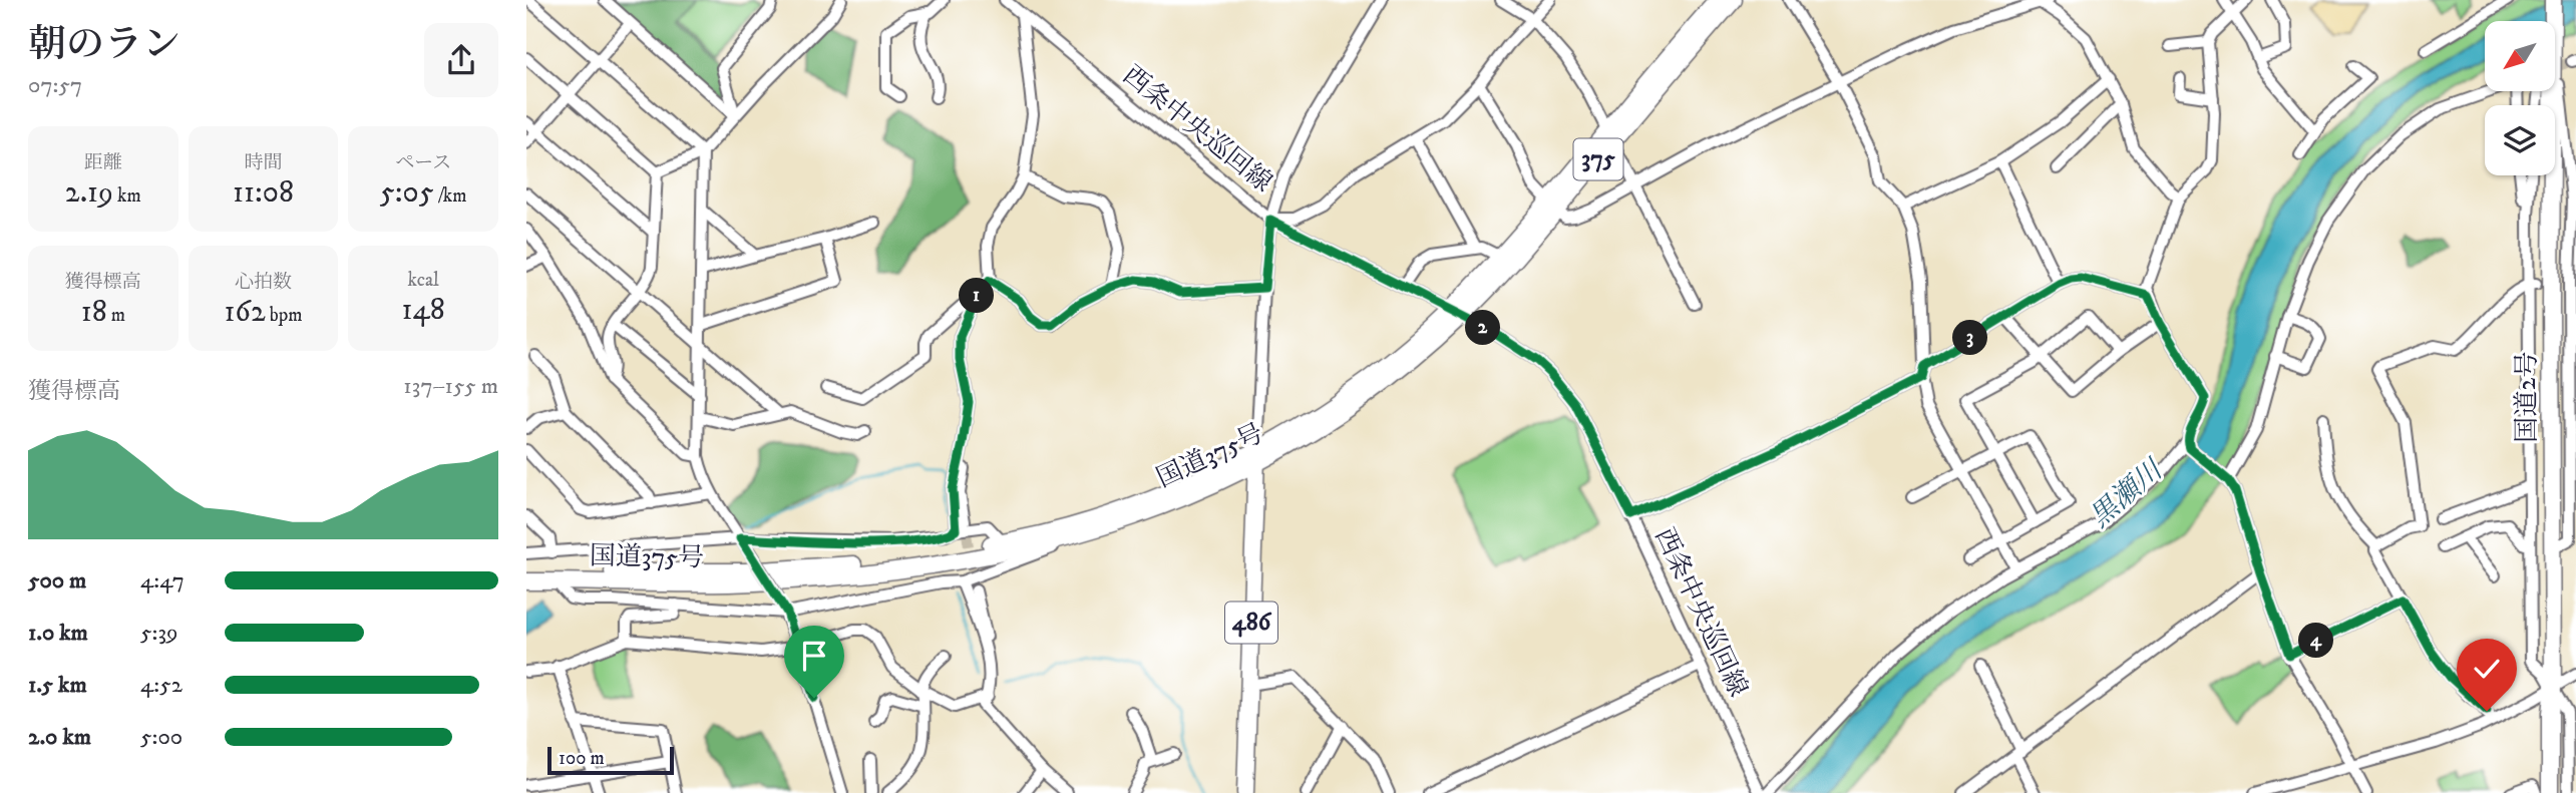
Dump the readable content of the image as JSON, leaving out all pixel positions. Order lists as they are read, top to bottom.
{
  "streets": {
    "highway": [
      "375",
      "国道2号",
      "国道375号",
      "486"
    ],
    "street": ["西条中央巡回線"]
  },
  "crossings": [
    ["西条中央巡回線", "国道375号"],
    ["国道375号", "486"]
  ],
  "water": ["黒瀬川"],
  "scale_bar": "100 m",
  "north": "bottom left",
  "page": {
    "heading": ["朝のラン", "07:57"],
    "stats": [
      ["距離", "2.19 km"],
      ["時間", "11:08"],
      ["ペース", "5:05 /km"],
      ["獲得標高", "18 m"],
      ["心拍数", "162 bpm"],
      ["kcal", "148"]
    ],
    "pins": [
      "1",
      "2",
      "3",
      "4"
    ],
    "chart": ["獲得標高", "137–155 m"],
    "list": [
      {
        "name": "500 m",
        "note": "4:47"
      },
      {
        "name": "1.0 km",
        "note": "5:39"
      },
      {
        "name": "1.5 km",
        "note": "4:52"
      },
      {
        "name": "2.0 km",
        "note": "5:00"
      }
    ],
    "scale": "100 m"
  }
}
